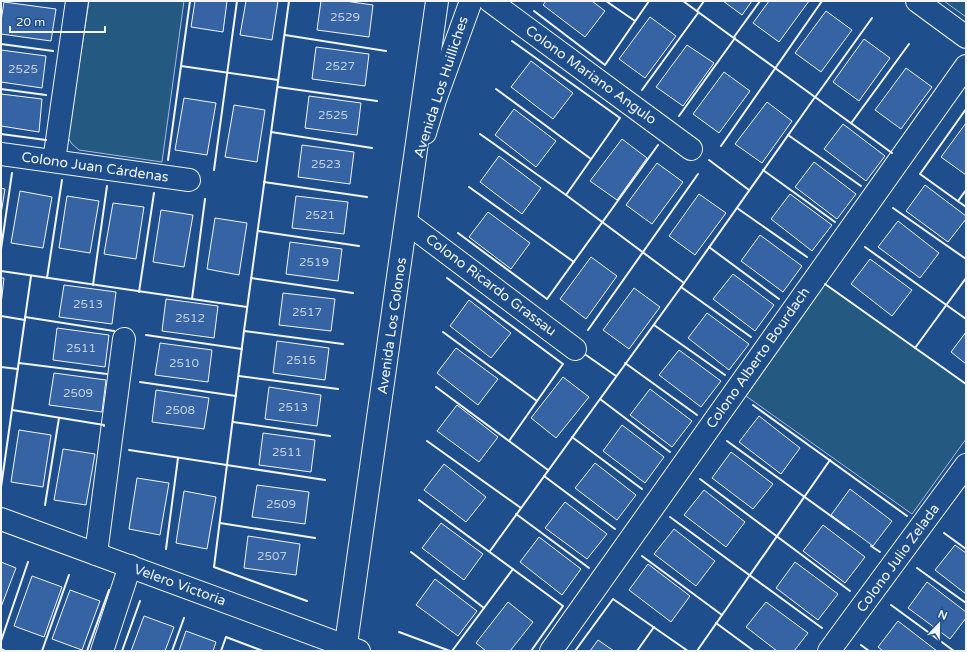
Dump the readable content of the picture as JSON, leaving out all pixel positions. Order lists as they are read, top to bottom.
{
  "streets": {
    "street": [
      "Colono Mariano Angulo",
      "Avenida Los Huilliches",
      "Colono Juan Cárdenas",
      "Colono Ricardo Grassau",
      "Avenida Los Colonos",
      "Colono Alberto Bourdach",
      "Colono Julio Zelada",
      "Velero Victoria"
    ]
  },
  "crossings": [
    ["Avenida Los Huilliches", "Avenida Los Colonos"],
    ["Colono Ricardo Grassau", "Avenida Los Colonos"],
    ["Avenida Los Colonos", "Velero Victoria"]
  ],
  "house_numbers": [
    "2529",
    "2527",
    "2525",
    "2525",
    "2523",
    "2521",
    "2519",
    "2513",
    "2517",
    "2512",
    "2511",
    "2515",
    "2510",
    "2509",
    "2513",
    "2508",
    "2511",
    "2509",
    "2507"
  ],
  "scale_bar": "20 m",
  "north": "top"
}
